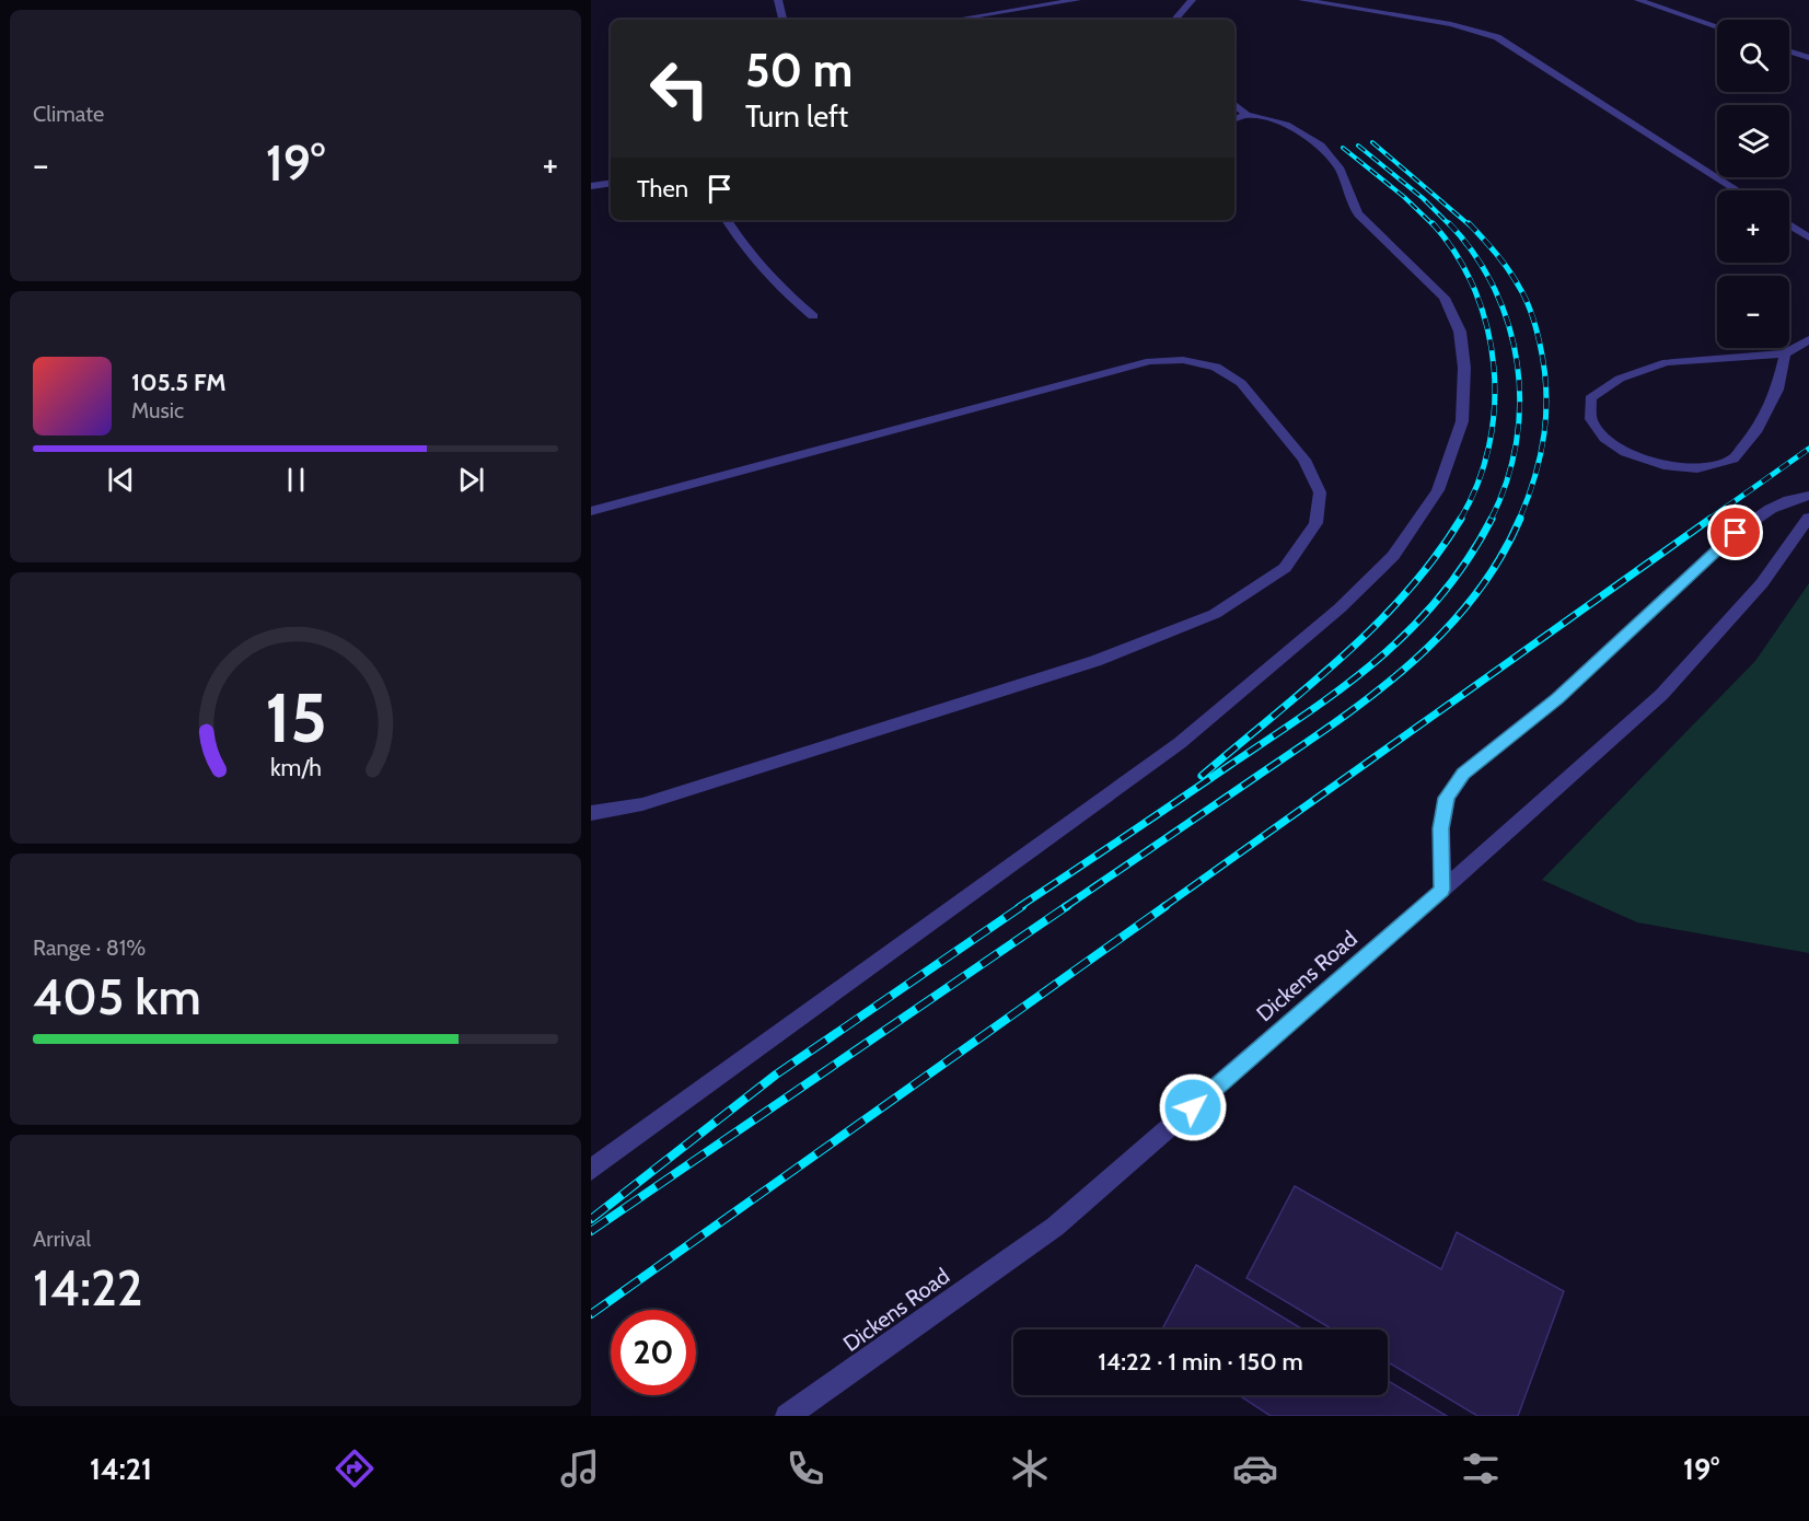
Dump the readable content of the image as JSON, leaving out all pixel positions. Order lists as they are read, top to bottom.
{
  "streets": {
    "lane": ["Dickens Road"]
  },
  "page": {
    "tile": [
      "Climate",
      ["Range · 81%", "405 km"],
      ["Arrival", "14:22"]
    ],
    "map_buttons": ["+", "−"],
    "turn": ["50 m", "Turn left"],
    "heat": ["−", "19°", "+"],
    "then": "Then",
    "song": ["105.5 FM", "Music"],
    "limit": "20",
    "trip": "14:22 · 1 min · 150 m",
    "tabs": ["14:21", "19°"],
    "gauge": ["15", "km/h"]
  }
}
